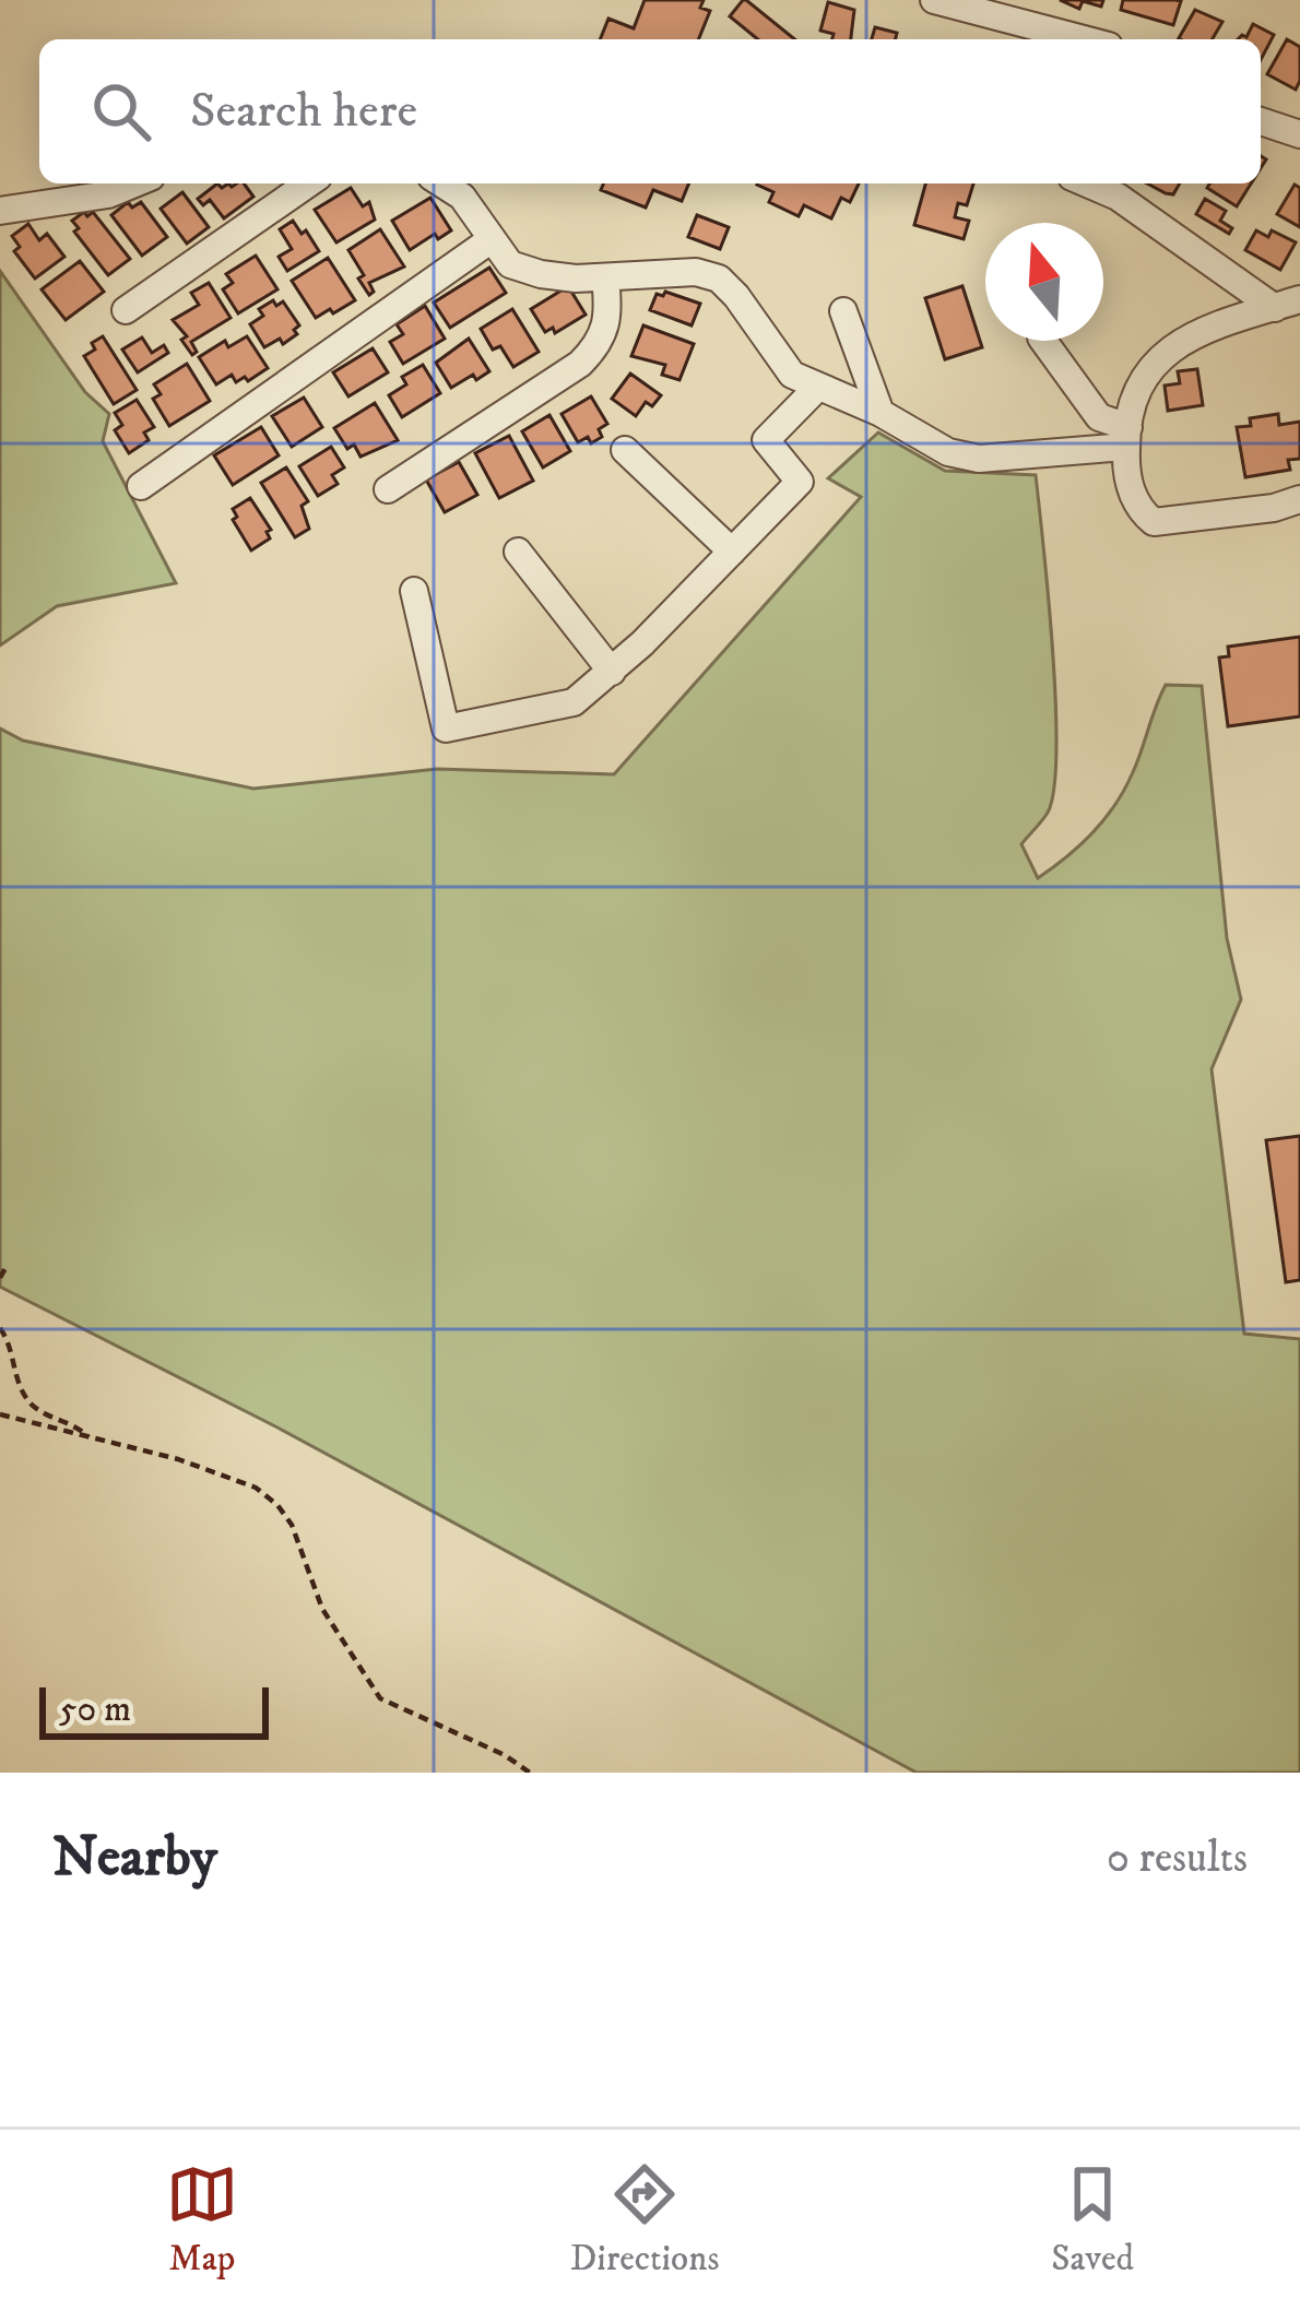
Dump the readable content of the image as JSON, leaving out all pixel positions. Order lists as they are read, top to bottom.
{
  "scale_bar": "50 m",
  "north": "top",
  "page": {
    "search": "Search here",
    "scale": "50 m",
    "heading": ["Nearby", "0 results"],
    "nav": ["Map", "Directions", "Saved"]
  }
}
